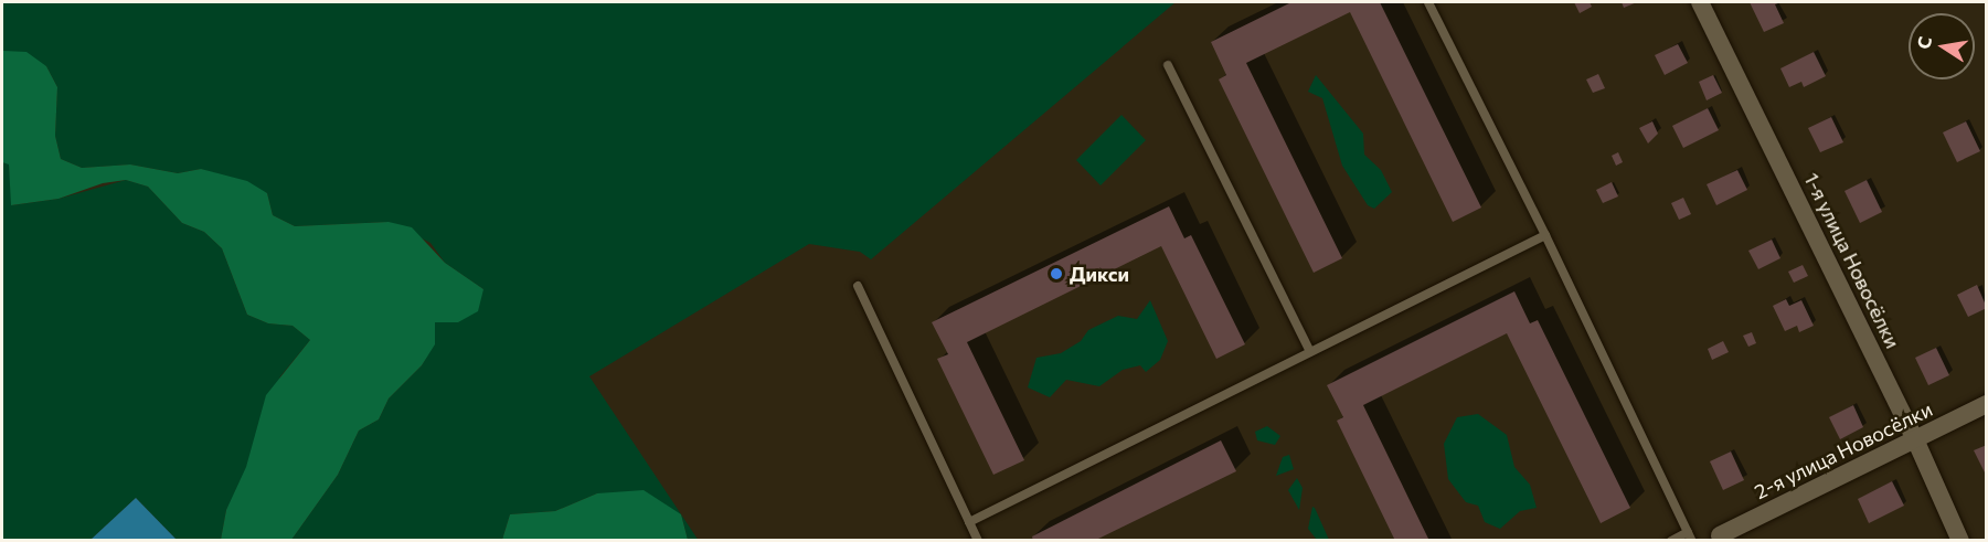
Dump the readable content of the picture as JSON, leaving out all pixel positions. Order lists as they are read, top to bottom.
{
  "streets": {
    "street": ["1-я улица Новосёлки", "2-я улица Новосёлки"]
  },
  "crossings": [
    ["1-я улица Новосёлки", "2-я улица Новосёлки"]
  ],
  "places": ["Дикси"],
  "north": "left"
}
